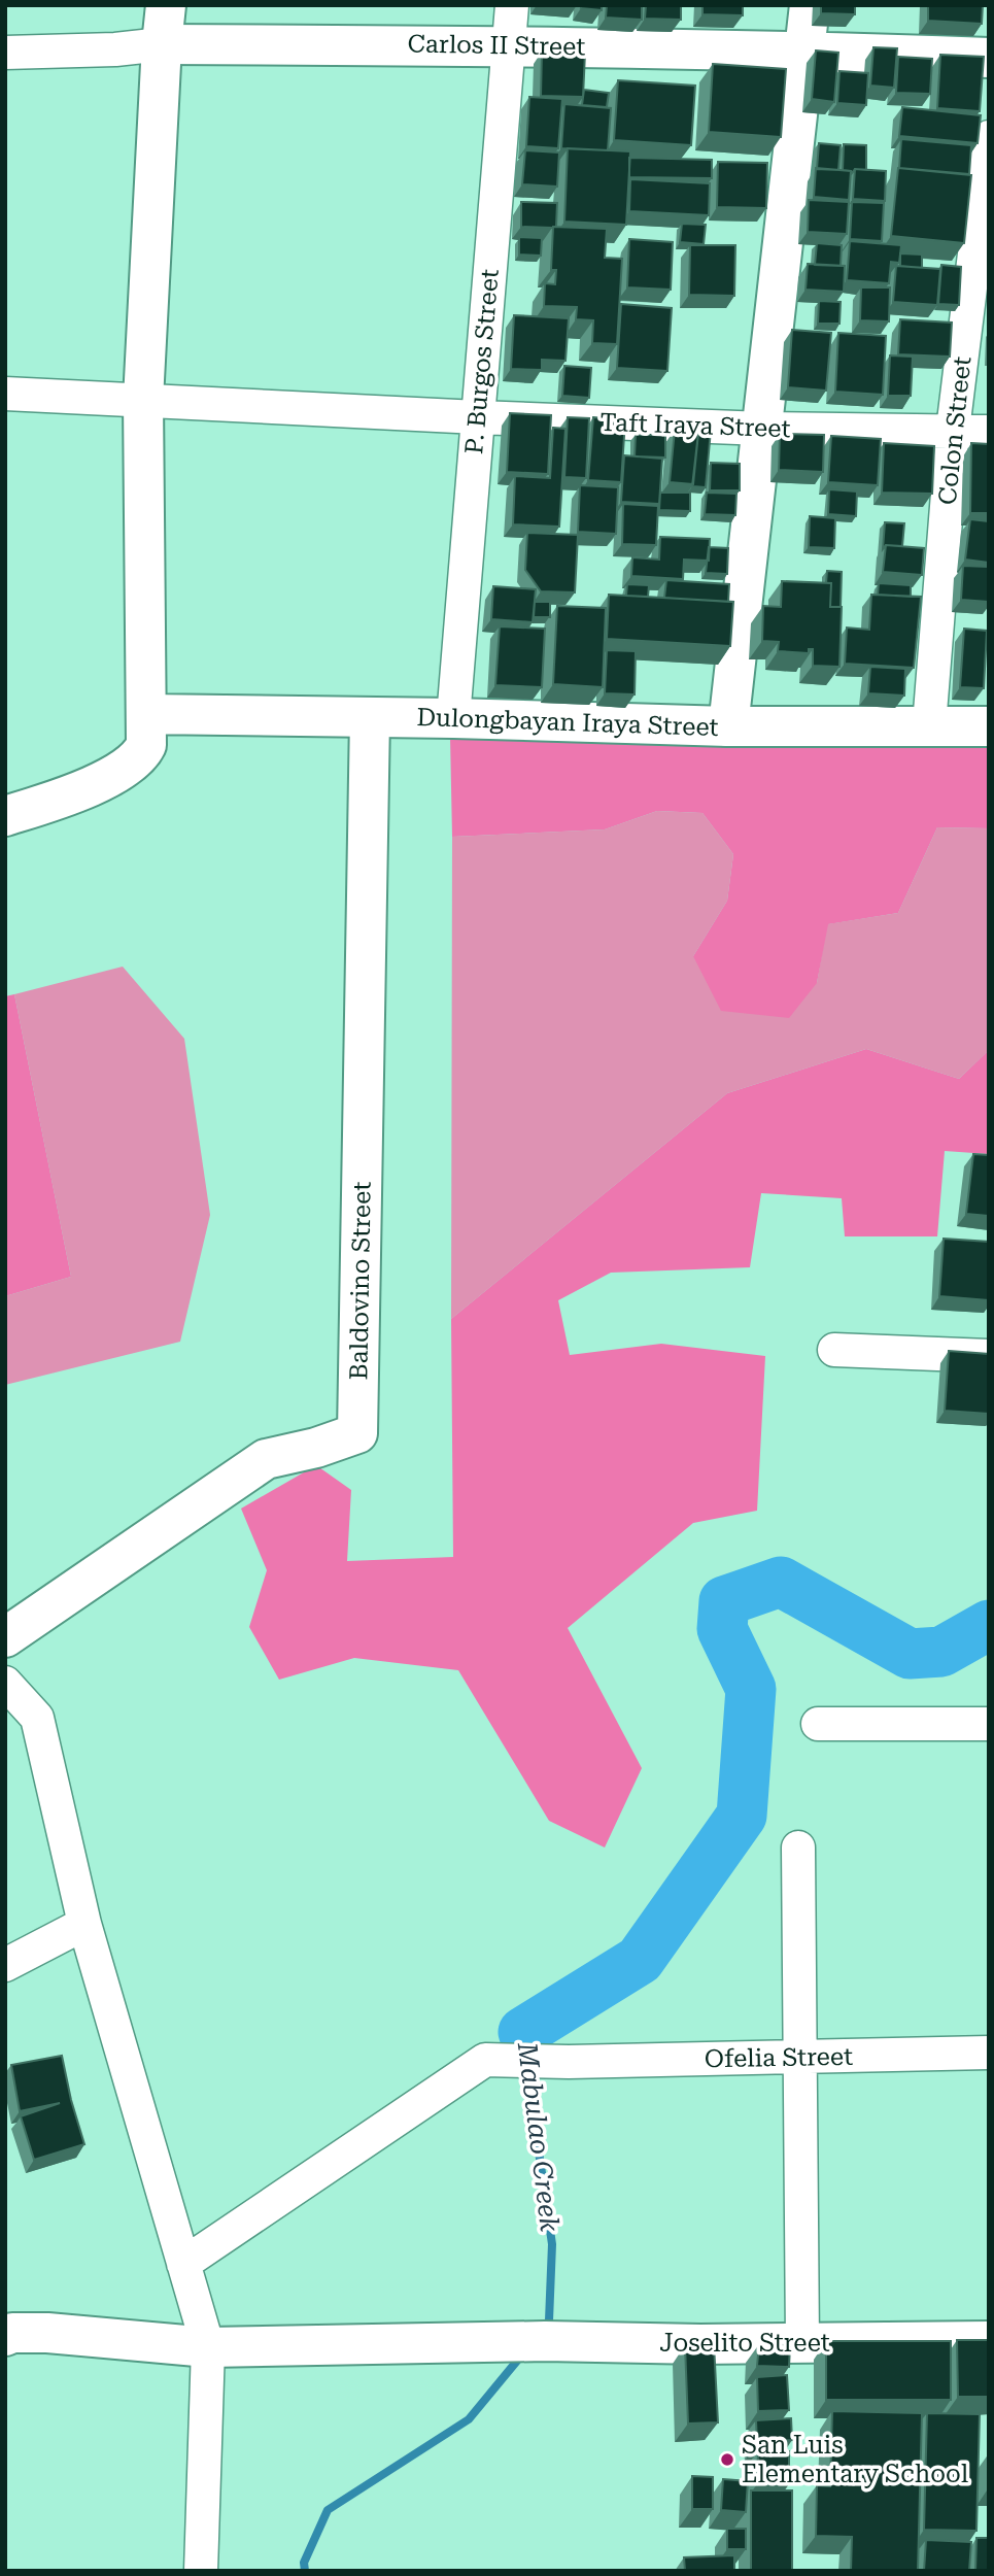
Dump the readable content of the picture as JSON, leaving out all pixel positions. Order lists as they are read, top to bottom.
{
  "streets": {
    "street": [
      "Carlos II Street",
      "P. Burgos Street",
      "Taft Iraya Street",
      "Colon Street",
      "Dulongbayan Iraya Street",
      "Baldovino Street",
      "Ofelia Street",
      "Joselito Street"
    ]
  },
  "crossings": [
    ["Carlos II Street", "P. Burgos Street"],
    ["P. Burgos Street", "Taft Iraya Street"],
    ["P. Burgos Street", "Dulongbayan Iraya Street"],
    ["Taft Iraya Street", "Colon Street"],
    ["Colon Street", "Dulongbayan Iraya Street"],
    ["Dulongbayan Iraya Street", "Baldovino Street"]
  ],
  "water": ["Mabulao Creek"],
  "places": ["San Luis Elementary School"]
}
